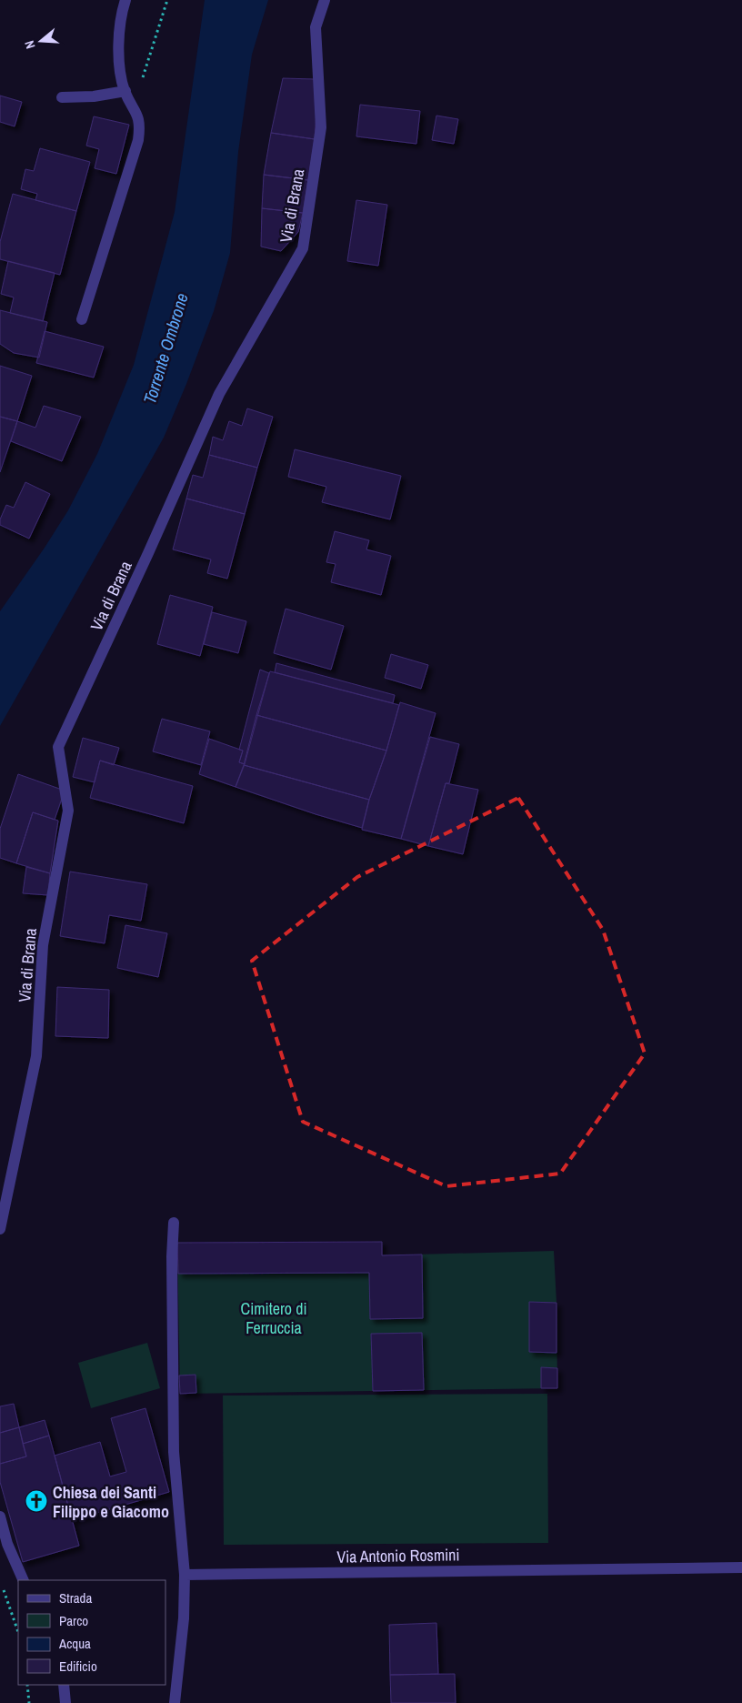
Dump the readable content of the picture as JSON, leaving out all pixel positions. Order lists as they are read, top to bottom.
{
  "streets": {
    "street": ["Via di Brana", "Via Antonio Rosmini"]
  },
  "water": ["Torrente Ombrone"],
  "parks": ["Cimitero di Ferruccia"],
  "places": {
    "church": ["Chiesa dei Santi Filippo e Giacomo"]
  },
  "legend": [
    "Strada",
    "Parco",
    "Acqua",
    "Edificio"
  ],
  "north": "left"
}
